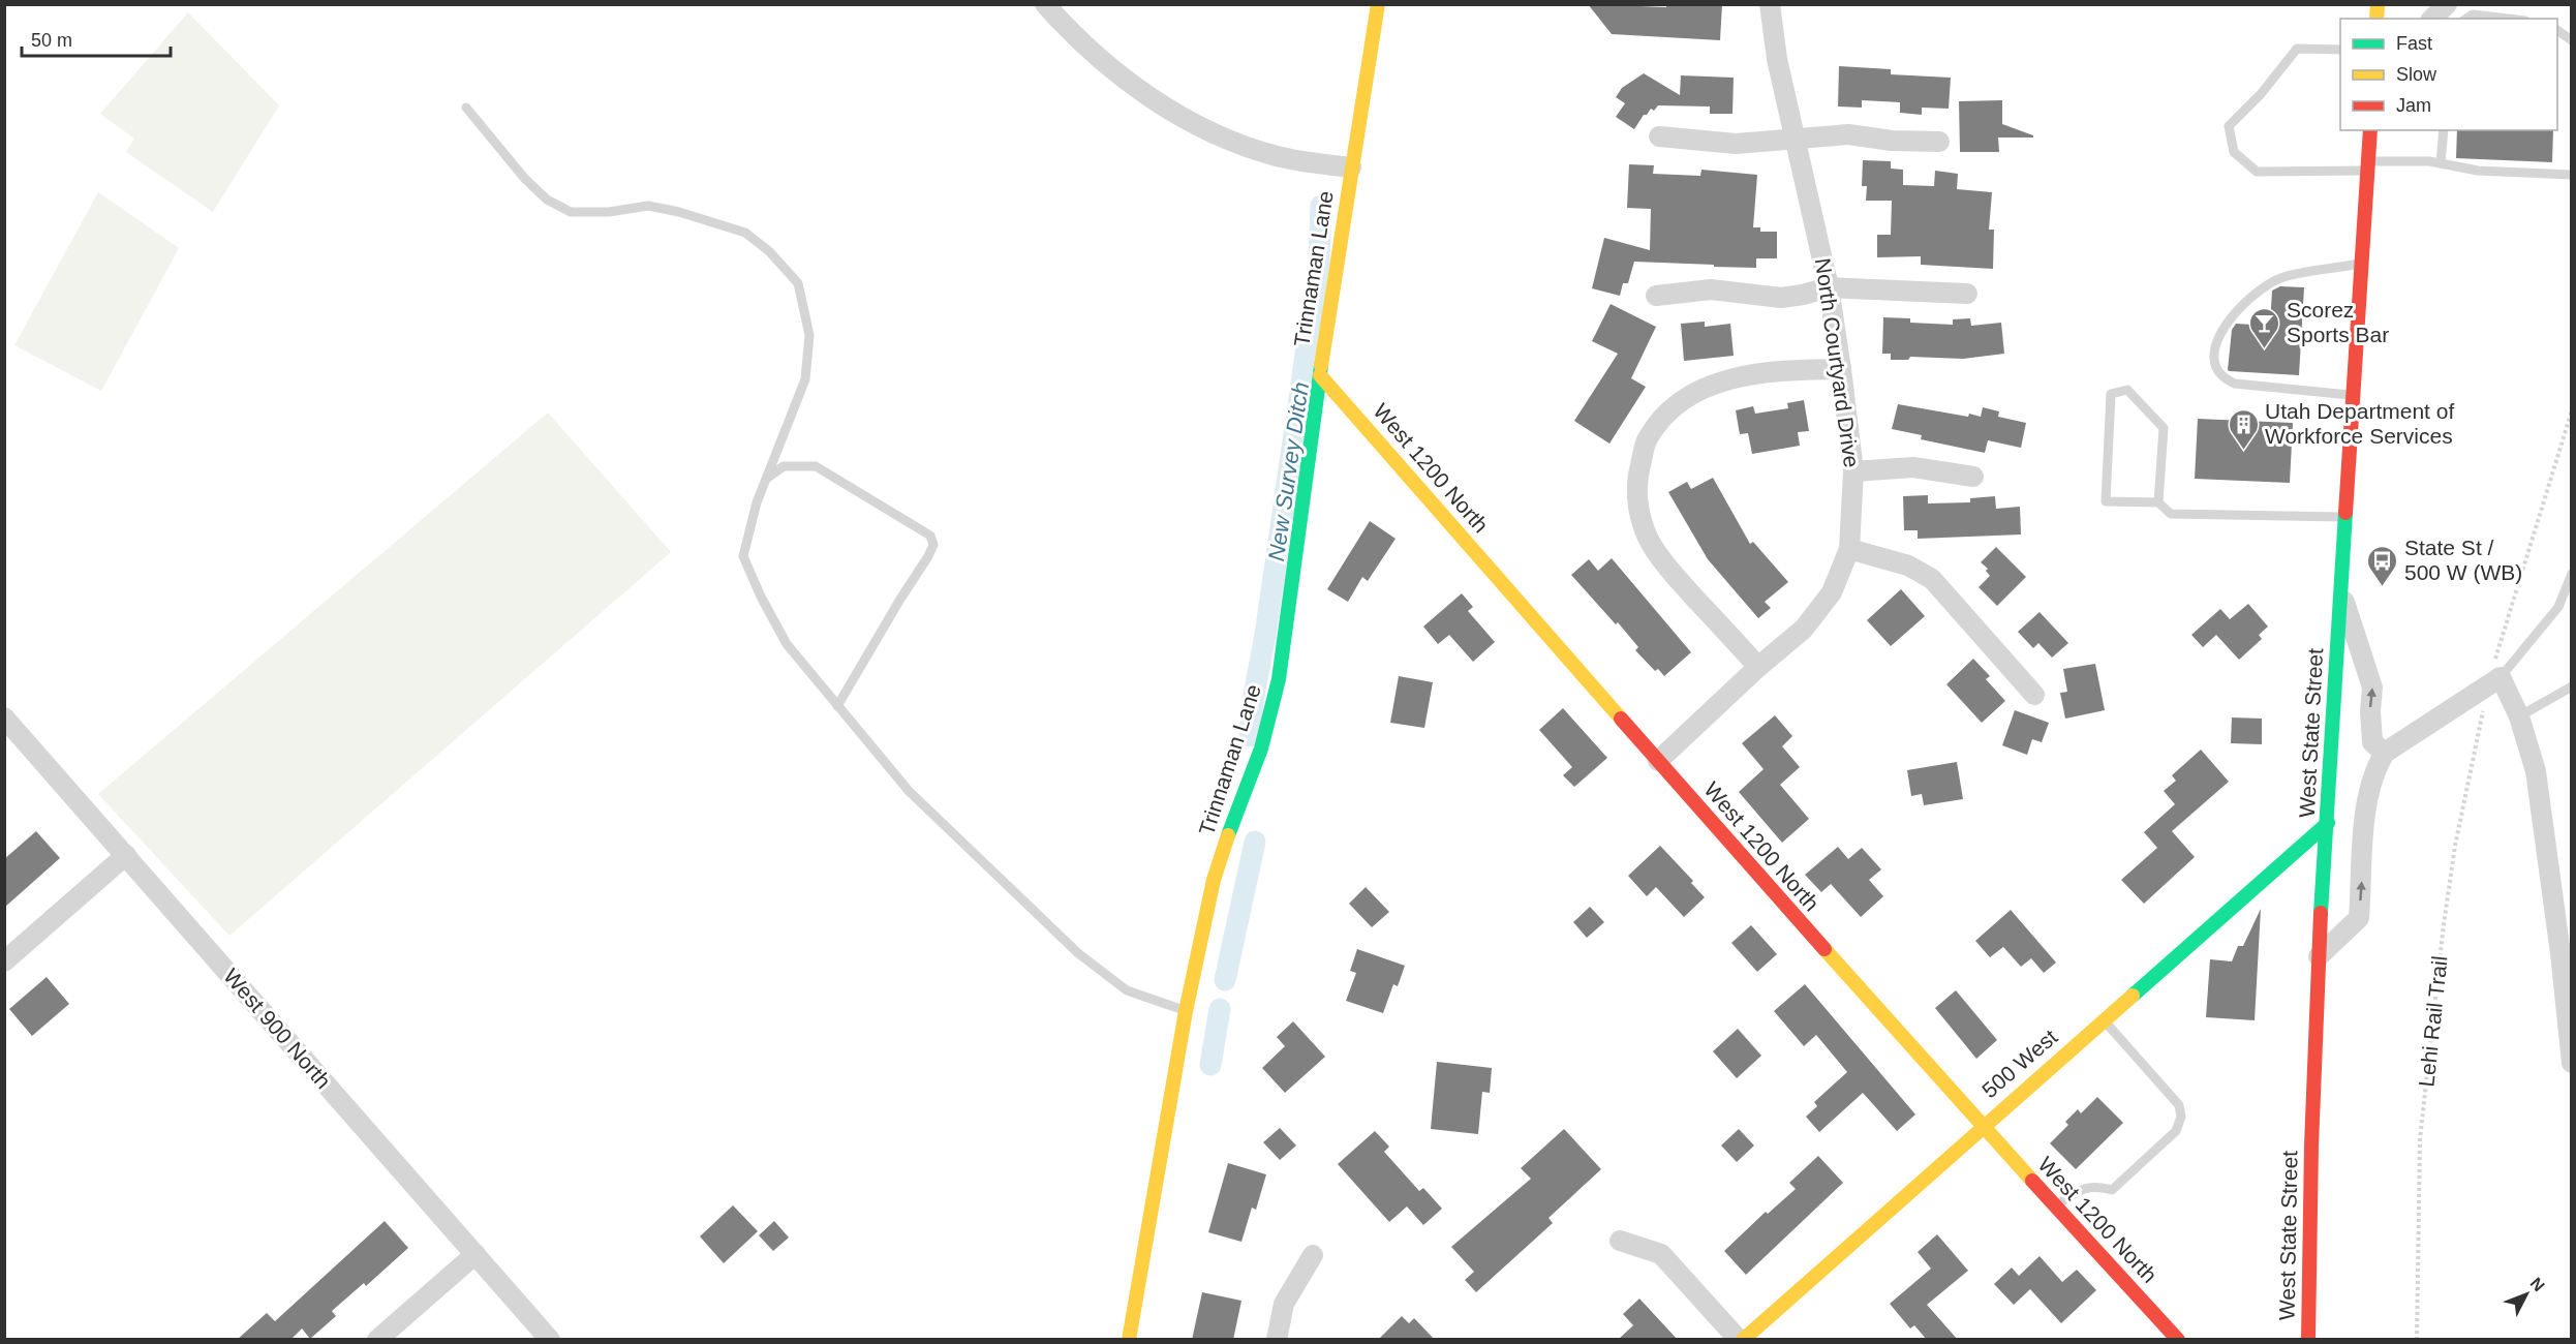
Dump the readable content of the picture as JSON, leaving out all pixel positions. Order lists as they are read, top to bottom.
{
  "streets": {
    "street": [
      "Trinnaman Lane",
      "North Courtyard Drive",
      "West 1200 North",
      "West State Street",
      "West 900 North",
      "500 West"
    ],
    "path": ["Lehi Rail Trail"]
  },
  "crossings": [
    ["Trinnaman Lane", "West 1200 North"],
    ["North Courtyard Drive", "West 1200 North"],
    ["West 1200 North", "500 West"],
    ["West State Street", "500 West"]
  ],
  "water": ["New Survey Ditch"],
  "places": {
    "bar": ["Scorez Sports Bar"],
    "building": ["Utah Department of Workforce Services"],
    "bus stop": ["State St / 500 W (WB)"]
  },
  "legend": ["Fast", "Slow", "Jam"],
  "scale_bar": "50 m",
  "north": "top right"
}
